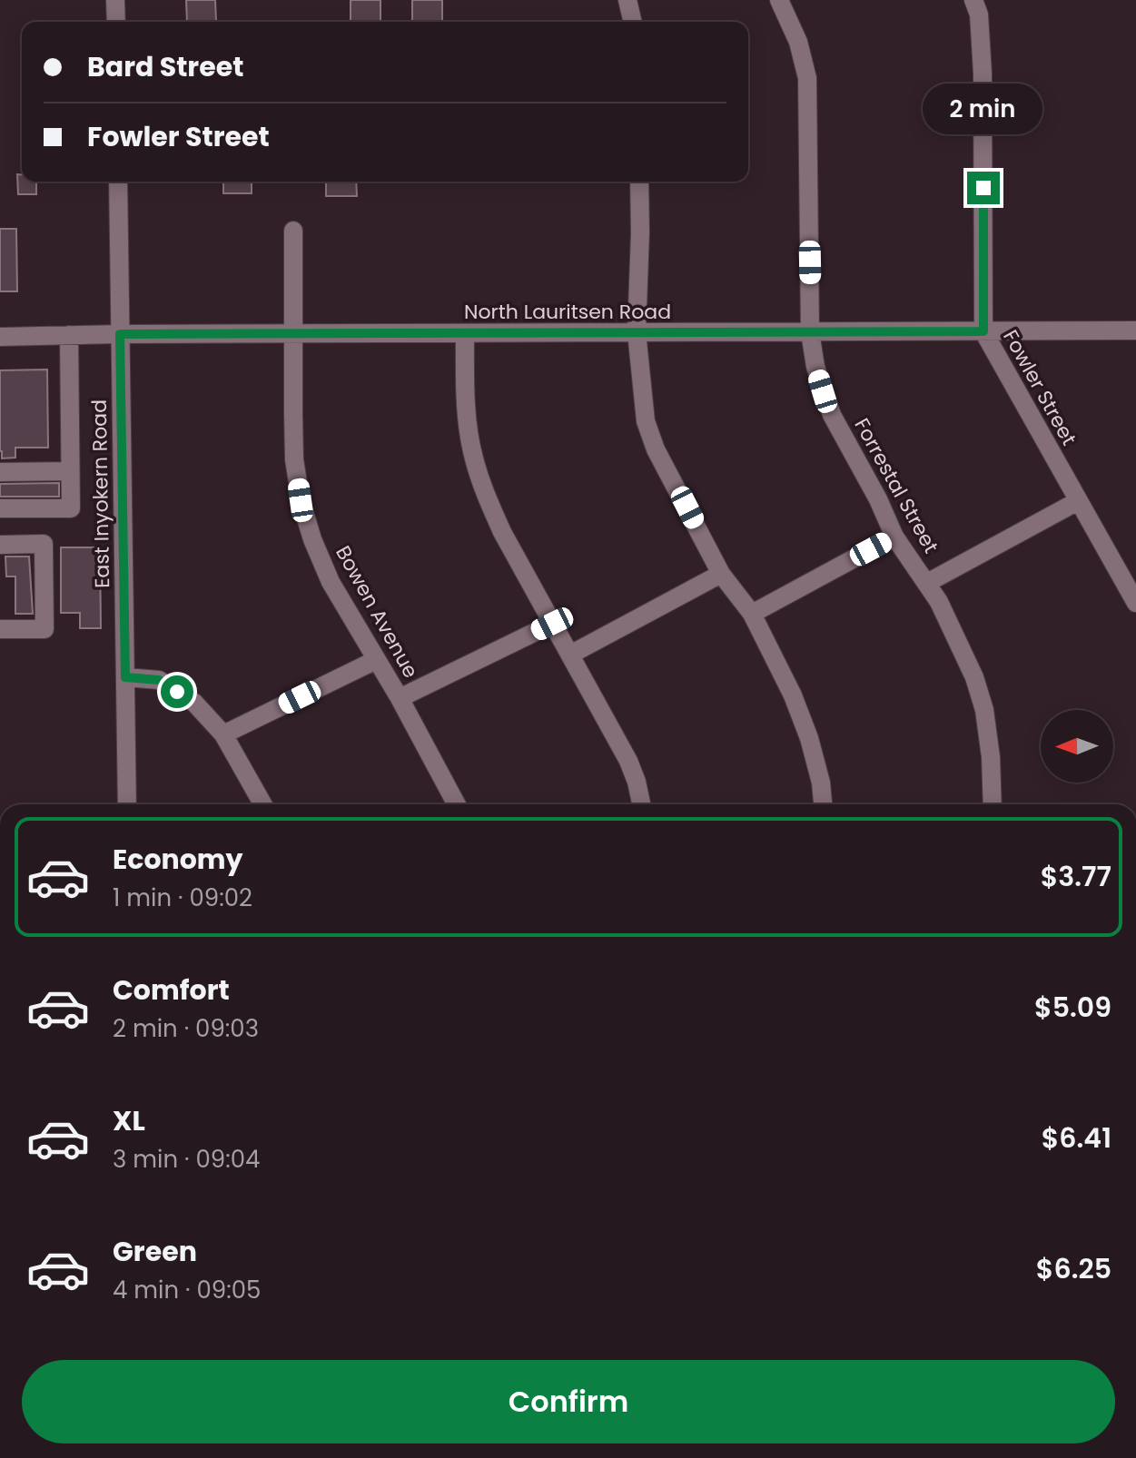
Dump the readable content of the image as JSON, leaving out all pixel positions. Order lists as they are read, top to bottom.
{
  "streets": {
    "street": [
      "North Lauritsen Road",
      "Fowler Street",
      "Forrestal Street",
      "East Inyokern Road",
      "Bowen Avenue"
    ]
  },
  "crossings": [
    ["North Lauritsen Road", "Fowler Street"],
    ["North Lauritsen Road", "Forrestal Street"],
    ["North Lauritsen Road", "East Inyokern Road"],
    ["North Lauritsen Road", "Bowen Avenue"]
  ],
  "north": "left",
  "page": {
    "banner": ["Bard Street", "Fowler Street"],
    "bubble": "2 min",
    "list": [
      {
        "name": "Economy",
        "note": "1 min · 09:02",
        "value": "$3.77"
      },
      {
        "name": "Comfort",
        "note": "2 min · 09:03",
        "value": "$5.09"
      },
      {
        "name": "XL",
        "note": "3 min · 09:04",
        "value": "$6.41"
      },
      {
        "name": "Green",
        "note": "4 min · 09:05",
        "value": "$6.25"
      }
    ],
    "buttons": "Confirm"
  }
}
